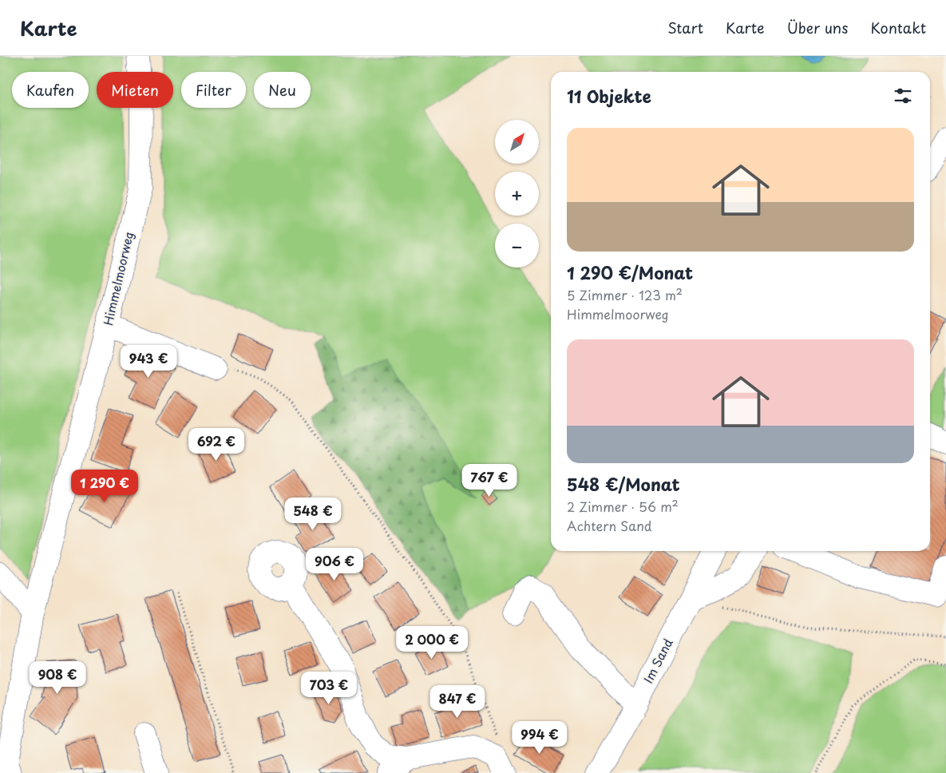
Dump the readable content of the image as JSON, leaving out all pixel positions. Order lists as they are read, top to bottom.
{
  "streets": {
    "street": ["Himmelmoorweg", "Im Sand"]
  },
  "north": "top right",
  "page": {
    "header": "Karte",
    "nav": [
      "Start",
      "Karte",
      "Über uns",
      "Kontakt"
    ],
    "chip": [
      "Kaufen",
      "Mieten",
      "Filter",
      "Neu"
    ],
    "heading": "11 Objekte",
    "map_buttons": ["+", "−"],
    "list": [
      {
        "name": "1 290 €/Monat",
        "note": "5 Zimmer · 123 m² · Himmelmoorweg"
      },
      {
        "name": "548 €/Monat",
        "note": "2 Zimmer · 56 m² · Achtern Sand"
      }
    ],
    "price": [
      "943 €",
      "692 €",
      "767 €",
      "1 290 €",
      "548 €",
      "906 €",
      "2 000 €",
      "908 €",
      "703 €",
      "847 €",
      "994 €"
    ]
  }
}
